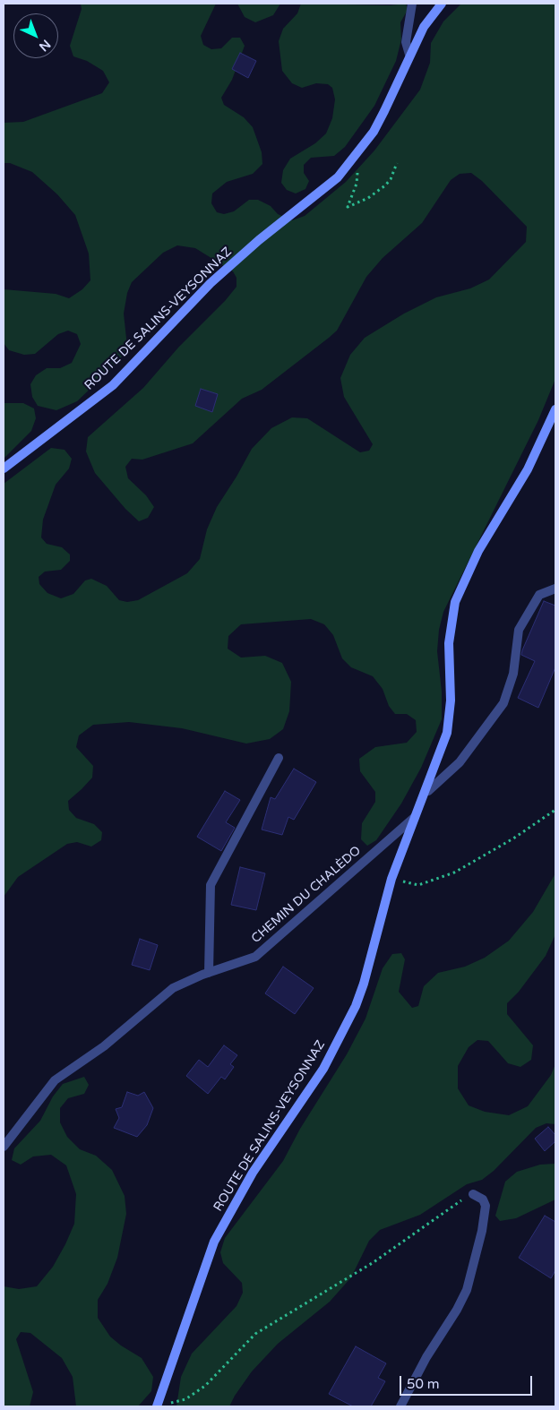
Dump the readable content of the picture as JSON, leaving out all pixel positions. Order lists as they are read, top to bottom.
{
  "streets": {
    "street": ["ROUTE DE SALINS-VEYSONNAZ", "CHEMIN DU CHALÈDO"]
  },
  "crossings": [
    ["ROUTE DE SALINS-VEYSONNAZ", "CHEMIN DU CHALÈDO"]
  ],
  "scale_bar": "50 m",
  "north": "bottom right"
}
